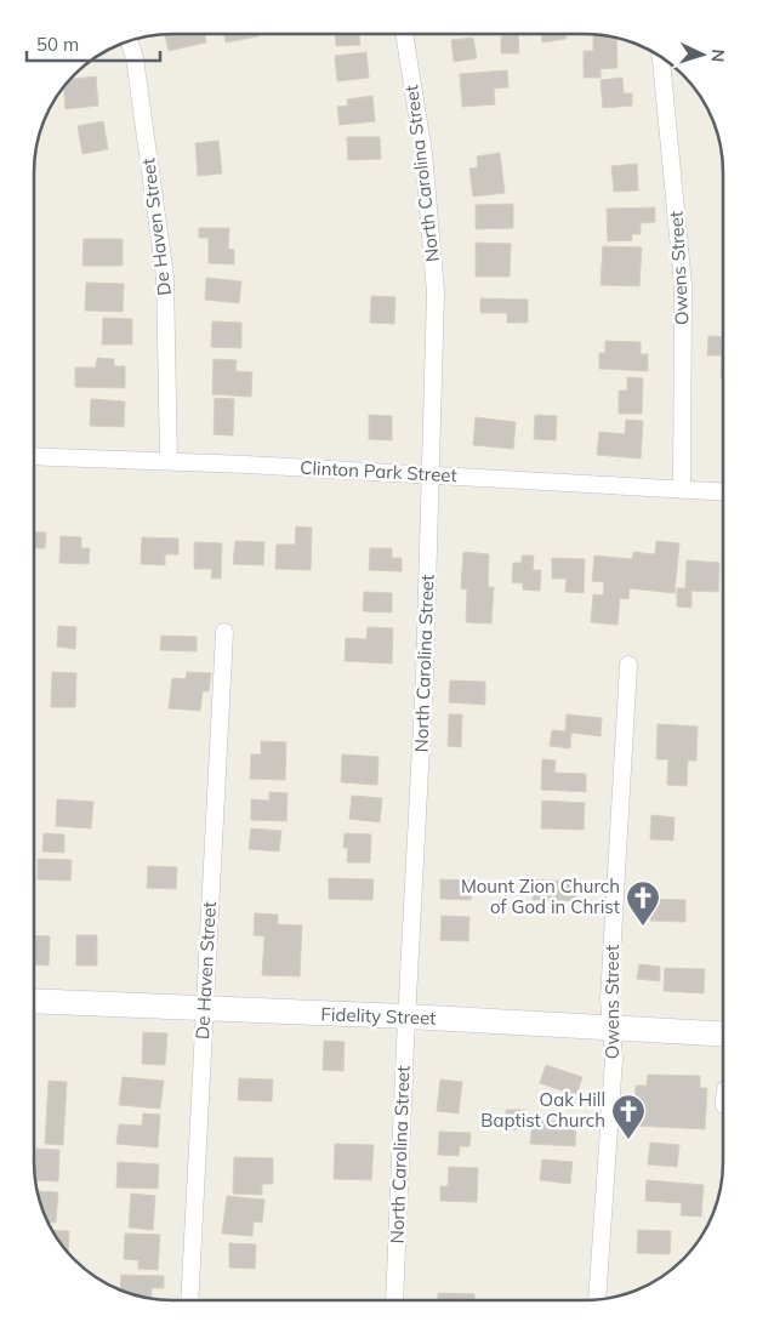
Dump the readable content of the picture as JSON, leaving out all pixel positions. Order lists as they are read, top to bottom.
{
  "streets": {
    "main road": ["Fidelity Street"],
    "street": [
      "North Carolina Street",
      "De Haven Street",
      "Owens Street",
      "Clinton Park Street"
    ]
  },
  "crossings": [
    ["North Carolina Street", "Clinton Park Street"],
    ["North Carolina Street", "Fidelity Street"],
    ["De Haven Street", "Clinton Park Street"],
    ["De Haven Street", "Fidelity Street"],
    ["Owens Street", "Clinton Park Street"],
    ["Owens Street", "Fidelity Street"]
  ],
  "places": {
    "church": ["Mount Zion Church of God in Christ", "Oak Hill Baptist Church"]
  },
  "scale_bar": "50 m",
  "north": "right"
}
